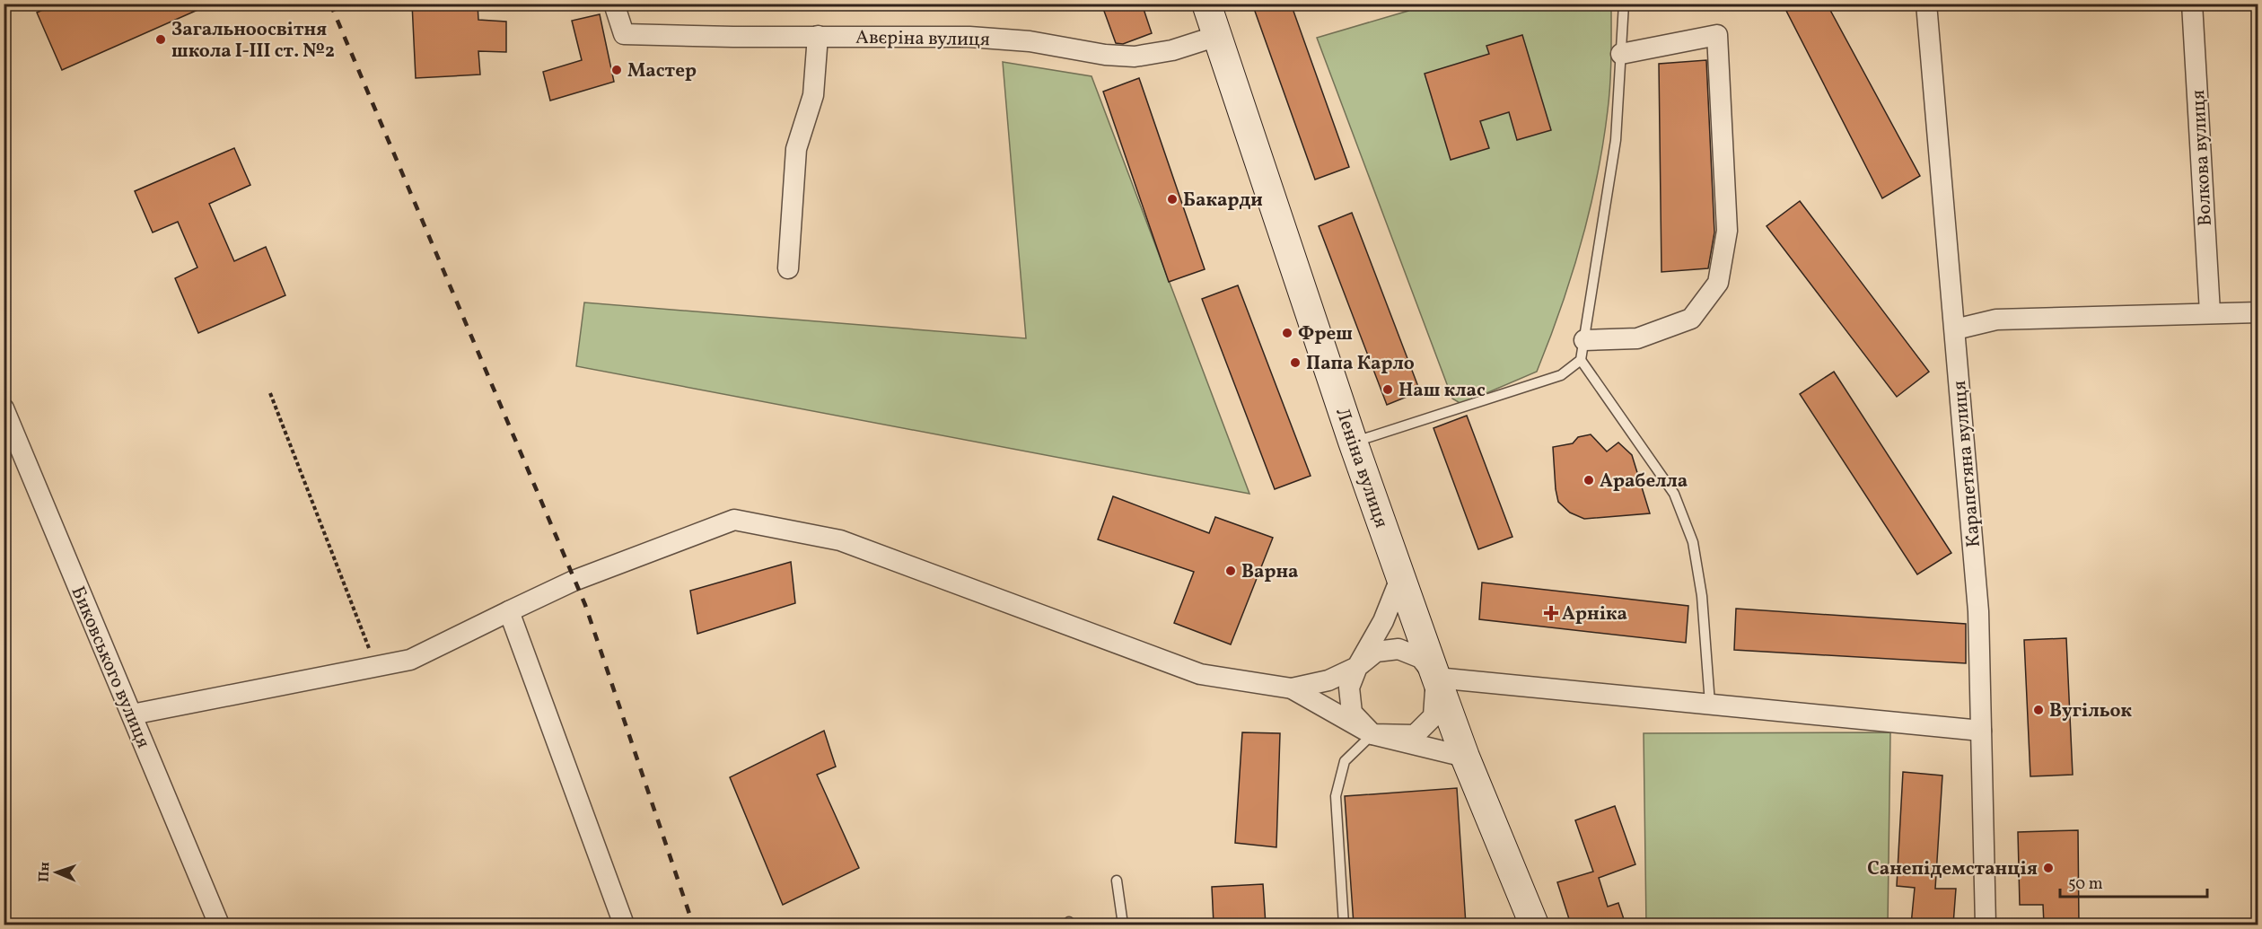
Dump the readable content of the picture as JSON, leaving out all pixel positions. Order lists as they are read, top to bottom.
{
  "streets": {
    "main road": ["Леніна вулиця"],
    "street": [
      "Авєріна вулиця",
      "Волкова вулиця",
      "Карапетяна вулиця",
      "Биковського вулиця"
    ]
  },
  "crossings": [
    ["Авєріна вулиця", "Леніна вулиця"]
  ],
  "places": {
    "other": [
      "Загальноосвітня школа І-ІІІ ст. №2",
      "Мастер",
      "Бакарди",
      "Фреш",
      "Папа Карло",
      "Наш клас",
      "Арабелла",
      "Варна",
      "Вугільок",
      "Санепідемстанція"
    ],
    "health": ["Арніка"]
  },
  "scale_bar": "50 m",
  "north": "left"
}
